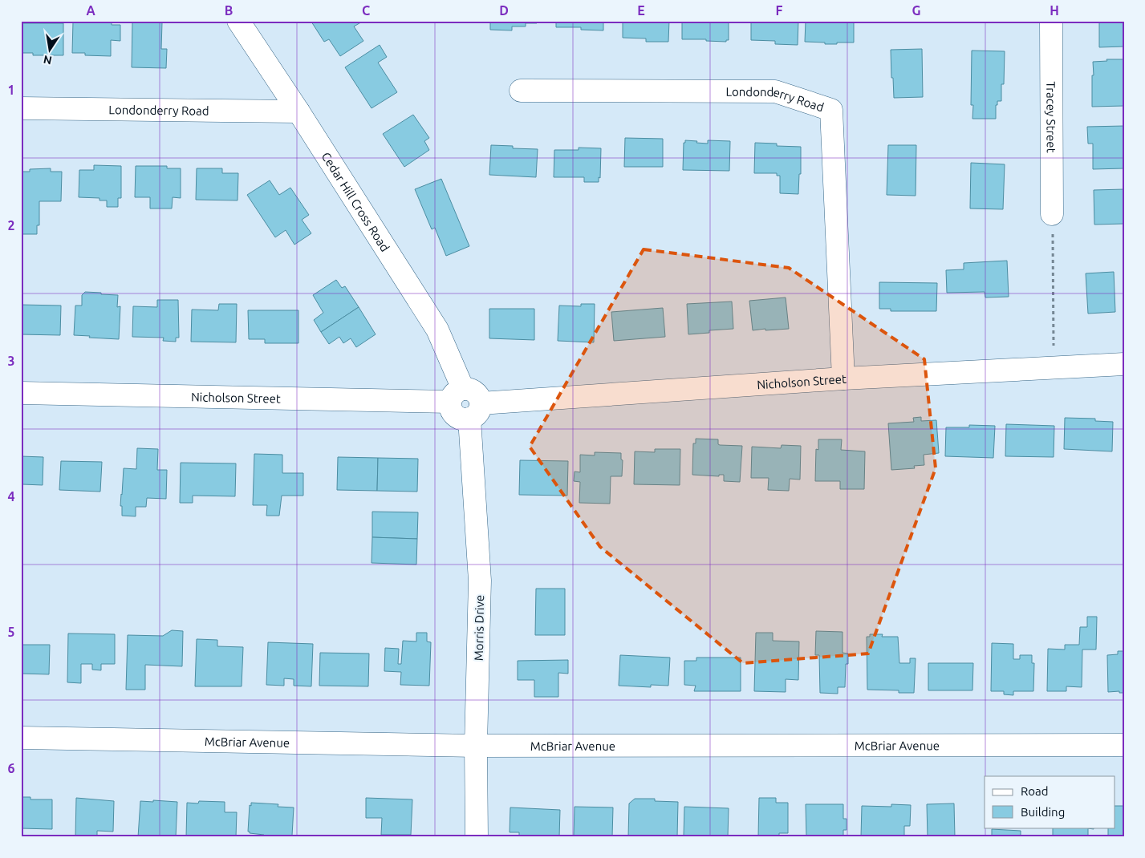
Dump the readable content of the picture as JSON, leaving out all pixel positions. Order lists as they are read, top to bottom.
{
  "streets": {
    "street": [
      "Londonderry Road",
      "Tracey Street",
      "Cedar Hill Cross Road",
      "Nicholson Street",
      "Morris Drive",
      "McBriar Avenue"
    ]
  },
  "crossings": [
    ["Londonderry Road", "Cedar Hill Cross Road"],
    ["Londonderry Road", "Nicholson Street"],
    ["Cedar Hill Cross Road", "Nicholson Street"],
    ["Nicholson Street", "Morris Drive"],
    ["Morris Drive", "McBriar Avenue"]
  ],
  "legend": ["Road", "Building"],
  "north": "bottom",
  "grid": {
    "columns": [
      "A",
      "B",
      "C",
      "D",
      "E",
      "F",
      "G",
      "H"
    ],
    "rows": [
      "1",
      "2",
      "3",
      "4",
      "5",
      "6"
    ]
  }
}
